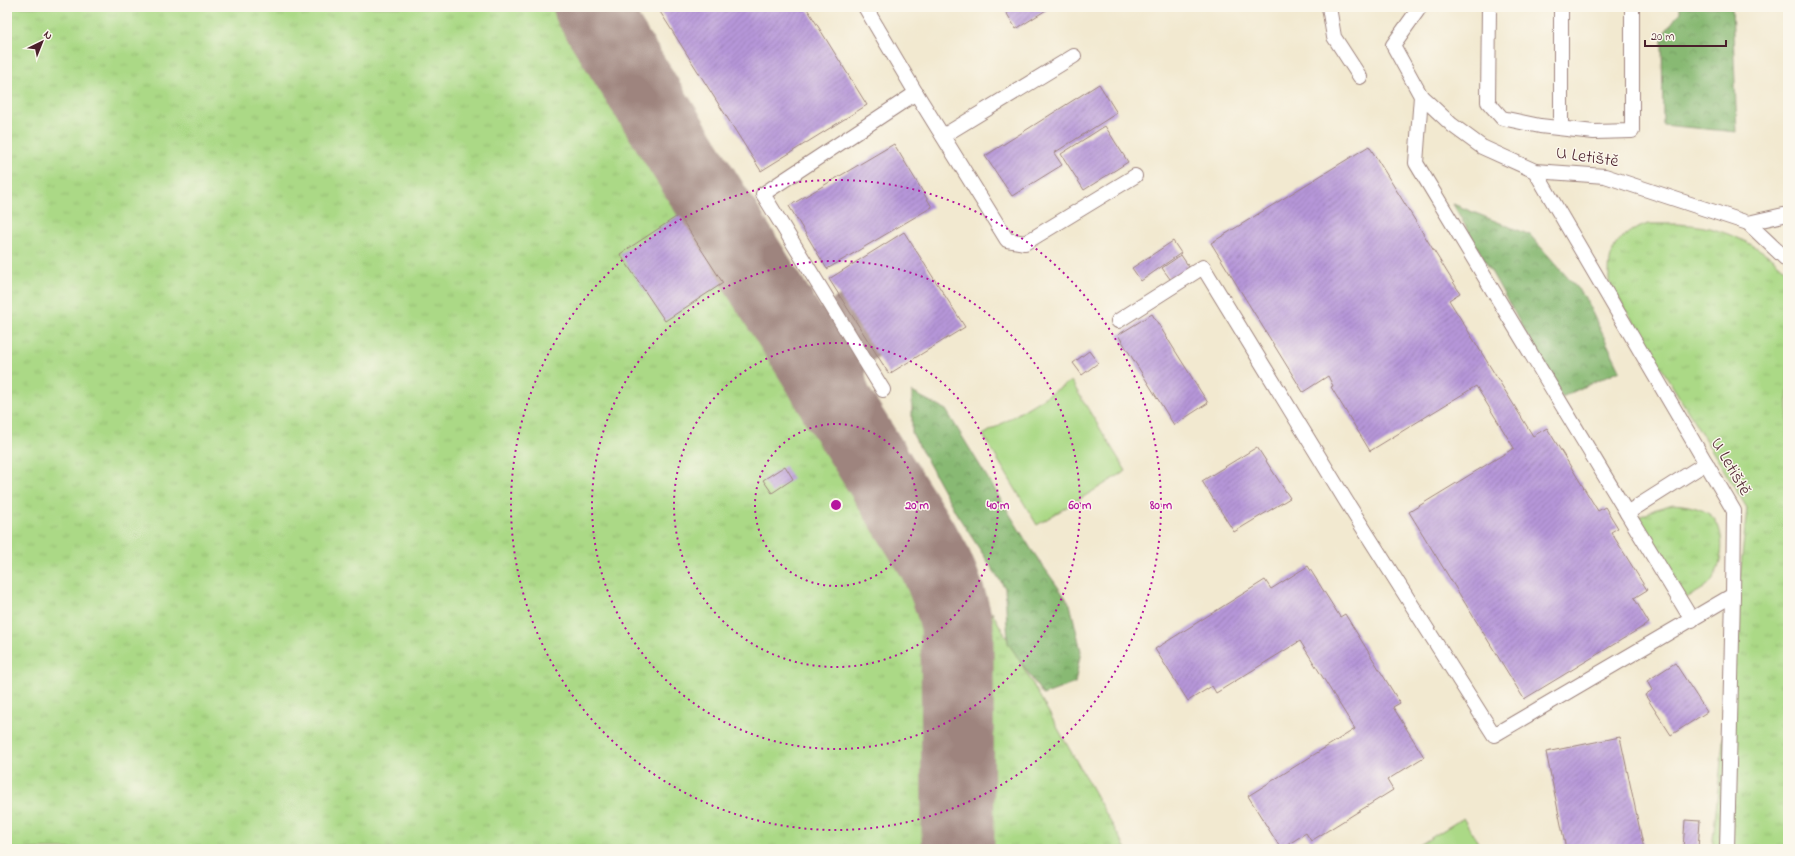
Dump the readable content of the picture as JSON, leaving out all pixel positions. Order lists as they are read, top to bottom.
{
  "streets": {
    "lane": ["U Letiště"]
  },
  "scale_bar": "20 m",
  "north": "top right",
  "rings": [
    "20 m",
    "40 m",
    "60 m",
    "80 m"
  ]
}
